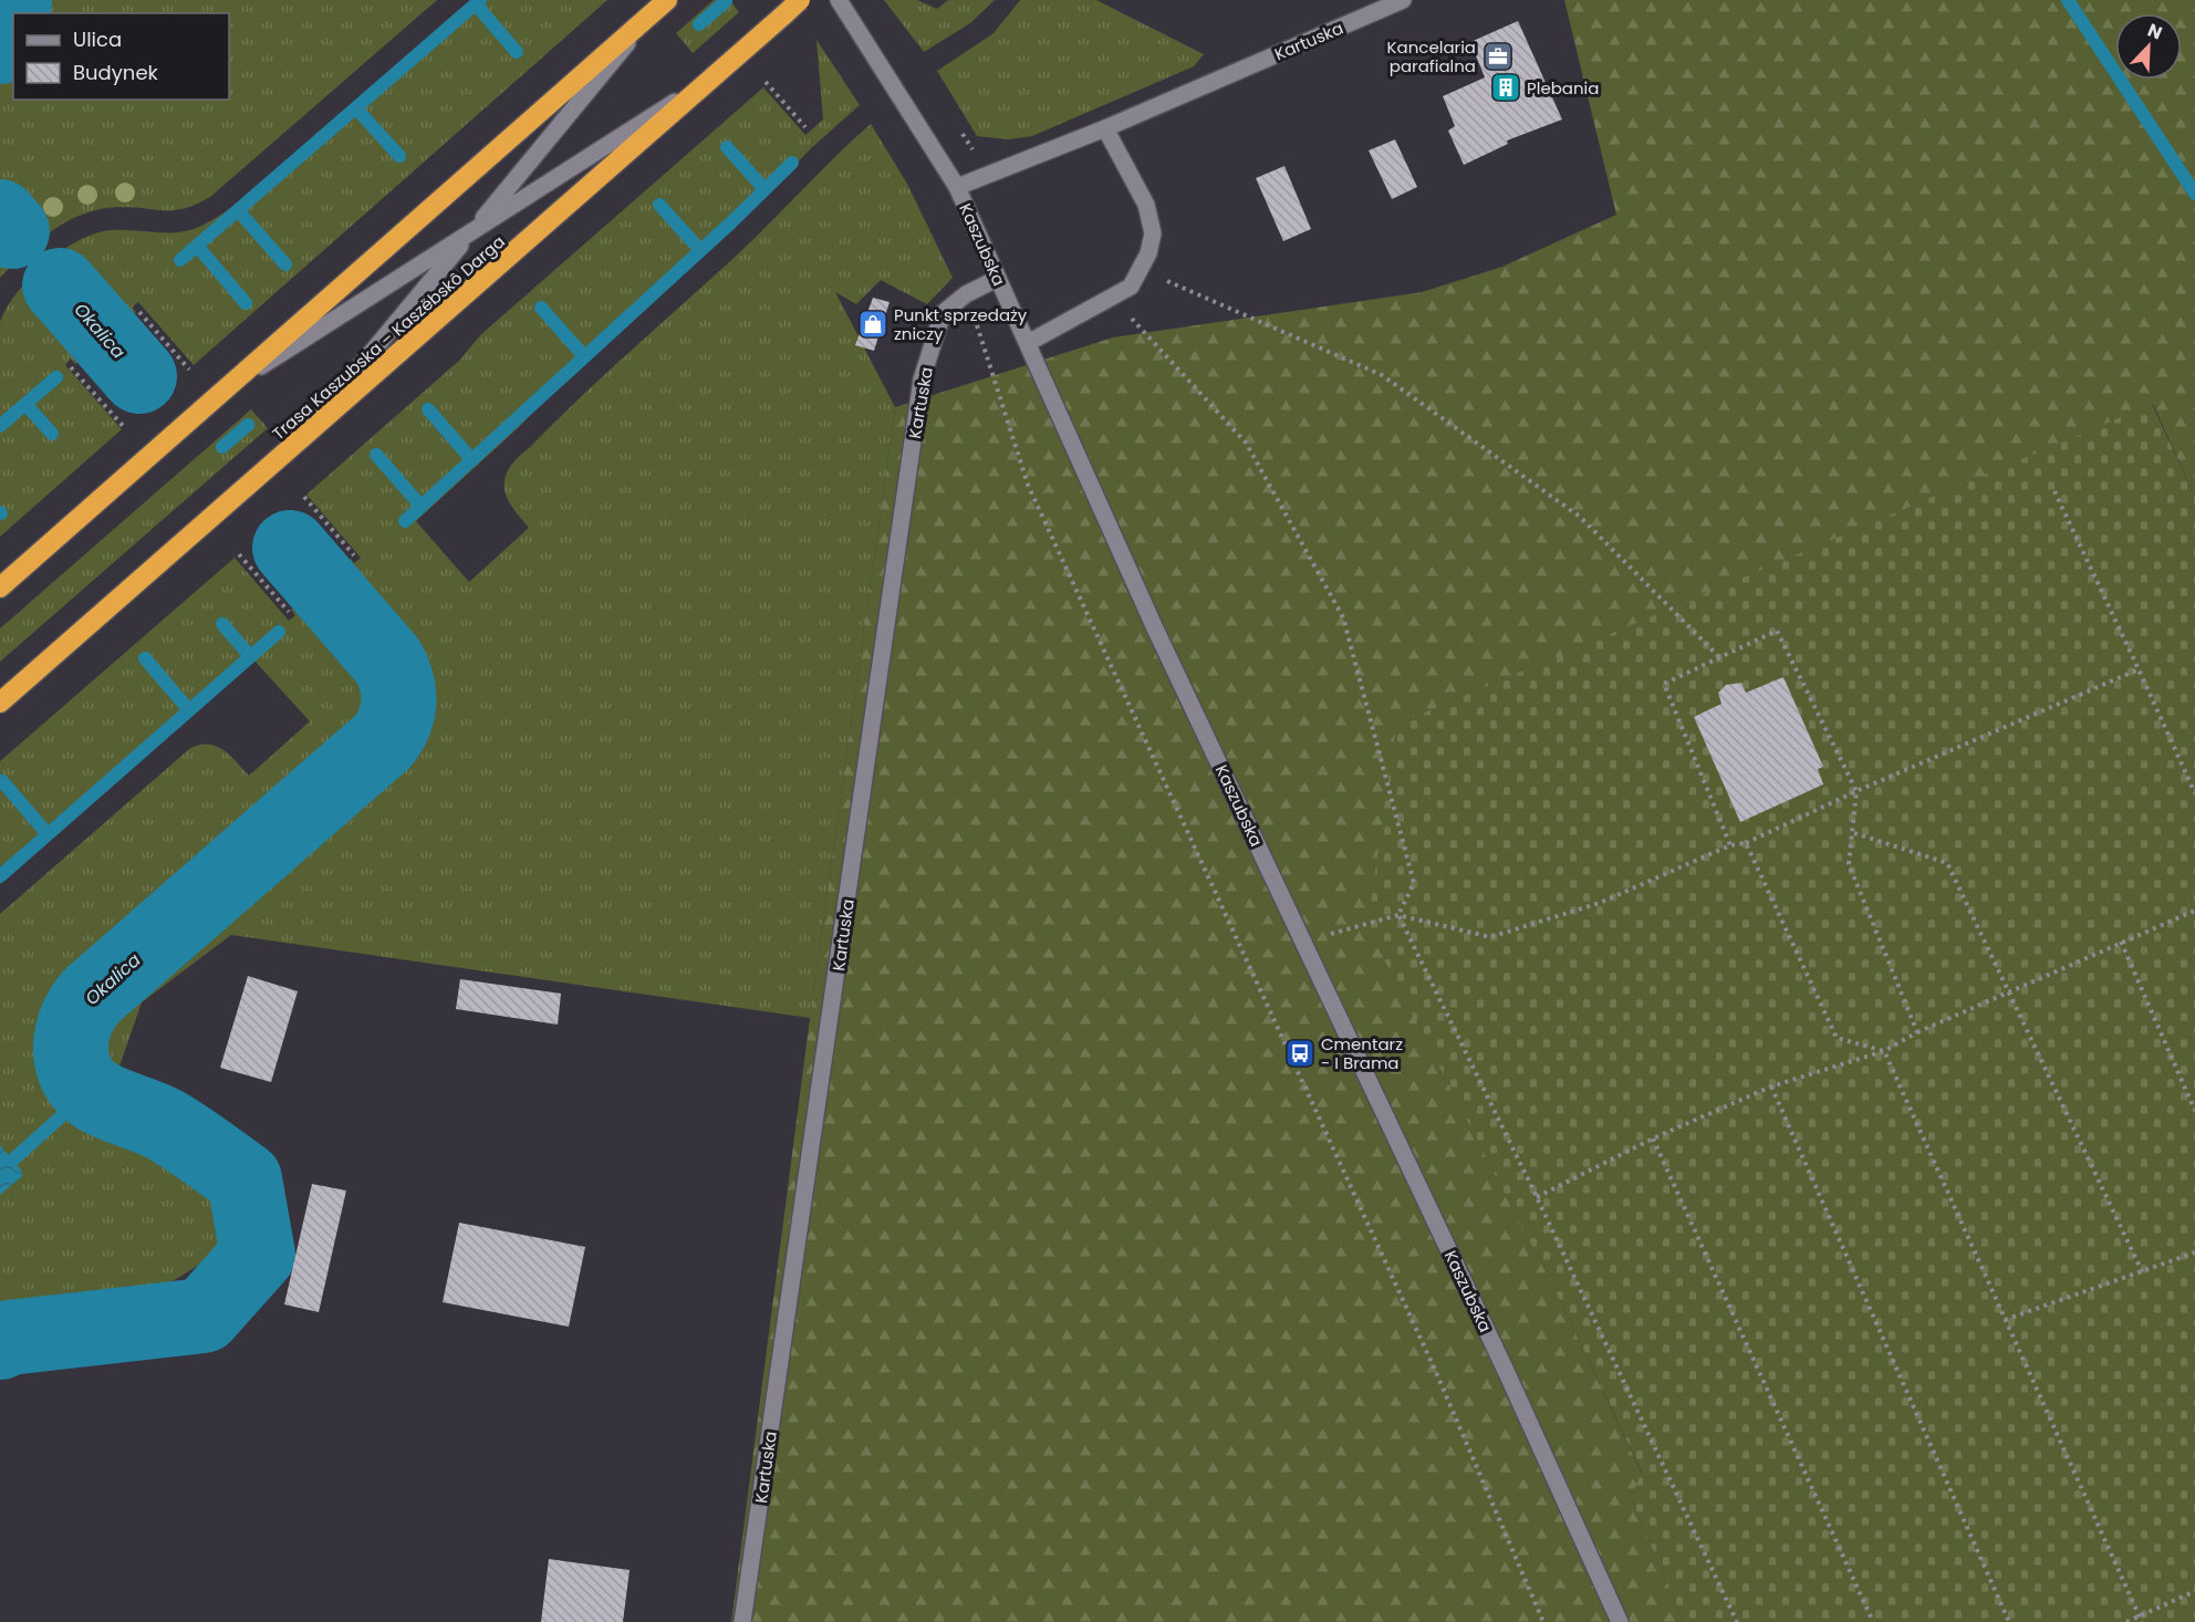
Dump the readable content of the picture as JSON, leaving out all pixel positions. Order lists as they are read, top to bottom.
{
  "streets": {
    "highway": ["Trasa Kaszubska – Kaszëbskô Darga"],
    "street": ["Kartuska", "Kaszubska"]
  },
  "crossings": [
    ["Kartuska", "Kaszubska"]
  ],
  "water": ["Okalica"],
  "places": {
    "office": ["Kancelaria parafialna"],
    "building": ["Plebania"],
    "shop": ["Punkt sprzedaży zniczy"],
    "bus stop": ["Cmentarz - I Brama"]
  },
  "legend": ["Ulica", "Budynek"],
  "north": "top right"
}
